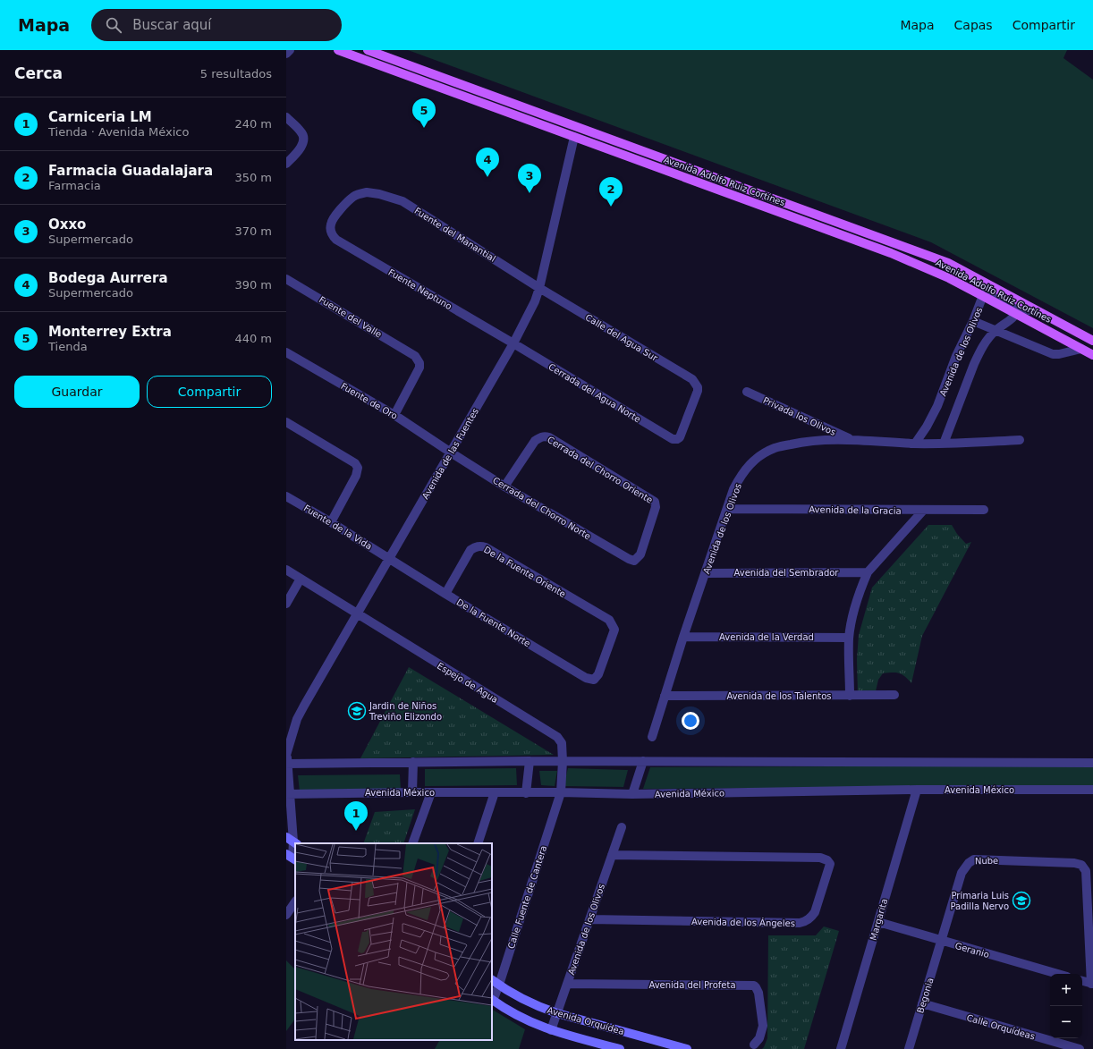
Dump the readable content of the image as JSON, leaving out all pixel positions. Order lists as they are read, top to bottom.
{
  "streets": {
    "main road": ["Avenida Adolfo Ruiz Cortínes"],
    "street": [
      "Fuente del Manantial",
      "Fuente Neptuno",
      "Fuente del Valle",
      "Calle del Agua Sur",
      "Avenida de los Olivos",
      "Cerrada del Agua Norte",
      "Fuente de Oro",
      "Privada los Olivos",
      "Avenida de las Fuentes",
      "Cerrada del Chorro Oriente",
      "Cerrada del Chorro Norte",
      "Avenida de la Gracia",
      "Fuente de la Vida",
      "De la Fuente Oriente",
      "Avenida del Sembrador",
      "De la Fuente Norte",
      "Avenida de la Verdad",
      "Espejo de Agua",
      "Avenida de los Talentos",
      "Avenida México",
      "Nube",
      "Calle Fuente de Cantera",
      "Margarita",
      "Avenida de los Ángeles",
      "Geranio",
      "Avenida del Profeta",
      "Begonia",
      "Avenida Orquídea",
      "Calle Orquídeas"
    ]
  },
  "crossings": [
    ["Avenida Adolfo Ruiz Cortínes", "Avenida de los Olivos"],
    ["Avenida Adolfo Ruiz Cortínes", "Avenida de las Fuentes"],
    ["Fuente del Manantial", "Fuente Neptuno"],
    ["Fuente del Manantial", "Calle del Agua Sur"],
    ["Fuente del Manantial", "Avenida de las Fuentes"],
    ["Fuente Neptuno", "Cerrada del Agua Norte"],
    ["Fuente Neptuno", "Avenida de las Fuentes"],
    ["Fuente del Valle", "Fuente de Oro"],
    ["Calle del Agua Sur", "Cerrada del Agua Norte"],
    ["Calle del Agua Sur", "Avenida de las Fuentes"],
    ["Avenida de los Olivos", "Privada los Olivos"],
    ["Avenida de los Olivos", "Avenida de la Gracia"],
    ["Avenida de los Olivos", "Avenida del Sembrador"],
    ["Avenida de los Olivos", "Avenida de la Verdad"],
    ["Avenida de los Olivos", "Avenida de los Talentos"],
    ["Avenida de los Olivos", "Avenida de los Ángeles"],
    ["Avenida de los Olivos", "Avenida del Profeta"],
    ["Avenida de los Olivos", "Avenida Orquídea"],
    ["Cerrada del Agua Norte", "Avenida de las Fuentes"],
    ["Fuente de Oro", "Avenida de las Fuentes"],
    ["Fuente de Oro", "Cerrada del Chorro Norte"],
    ["Avenida de las Fuentes", "Cerrada del Chorro Norte"],
    ["Avenida de las Fuentes", "Fuente de la Vida"],
    ["Avenida de las Fuentes", "De la Fuente Norte"],
    ["Avenida de las Fuentes", "Espejo de Agua"],
    ["Avenida de las Fuentes", "Avenida México"],
    ["Cerrada del Chorro Oriente", "Cerrada del Chorro Norte"],
    ["Fuente de la Vida", "De la Fuente Norte"],
    ["De la Fuente Oriente", "De la Fuente Norte"],
    ["Espejo de Agua", "Avenida México"],
    ["Espejo de Agua", "Calle Fuente de Cantera"],
    ["Avenida México", "Calle Fuente de Cantera"],
    ["Avenida México", "Margarita"],
    ["Nube", "Geranio"],
    ["Nube", "Begonia"],
    ["Calle Fuente de Cantera", "Avenida Orquídea"],
    ["Margarita", "Geranio"],
    ["Geranio", "Begonia"],
    ["Begonia", "Calle Orquídeas"]
  ],
  "places": {
    "school or university": ["Jardin de Niños Treviño Elizondo", "Primaria Luis Padilla Nervo"]
  },
  "page": {
    "header": "Mapa",
    "search": "Buscar aquí",
    "nav": ["Mapa", "Capas", "Compartir"],
    "heading": ["Cerca", "5 resultados"],
    "list": [
      {
        "mark": "1",
        "name": "Carniceria LM",
        "note": "Tienda · Avenida México",
        "value": "240 m"
      },
      {
        "mark": "2",
        "name": "Farmacia Guadalajara",
        "note": "Farmacia",
        "value": "350 m"
      },
      {
        "mark": "3",
        "name": "Oxxo",
        "note": "Supermercado",
        "value": "370 m"
      },
      {
        "mark": "4",
        "name": "Bodega Aurrera",
        "note": "Supermercado",
        "value": "390 m"
      },
      {
        "mark": "5",
        "name": "Monterrey Extra",
        "note": "Tienda",
        "value": "440 m"
      }
    ],
    "pins": [
      "5",
      "4",
      "3",
      "2",
      "1"
    ],
    "buttons": ["Guardar", "Compartir"],
    "map_buttons": ["+", "−"]
  }
}
